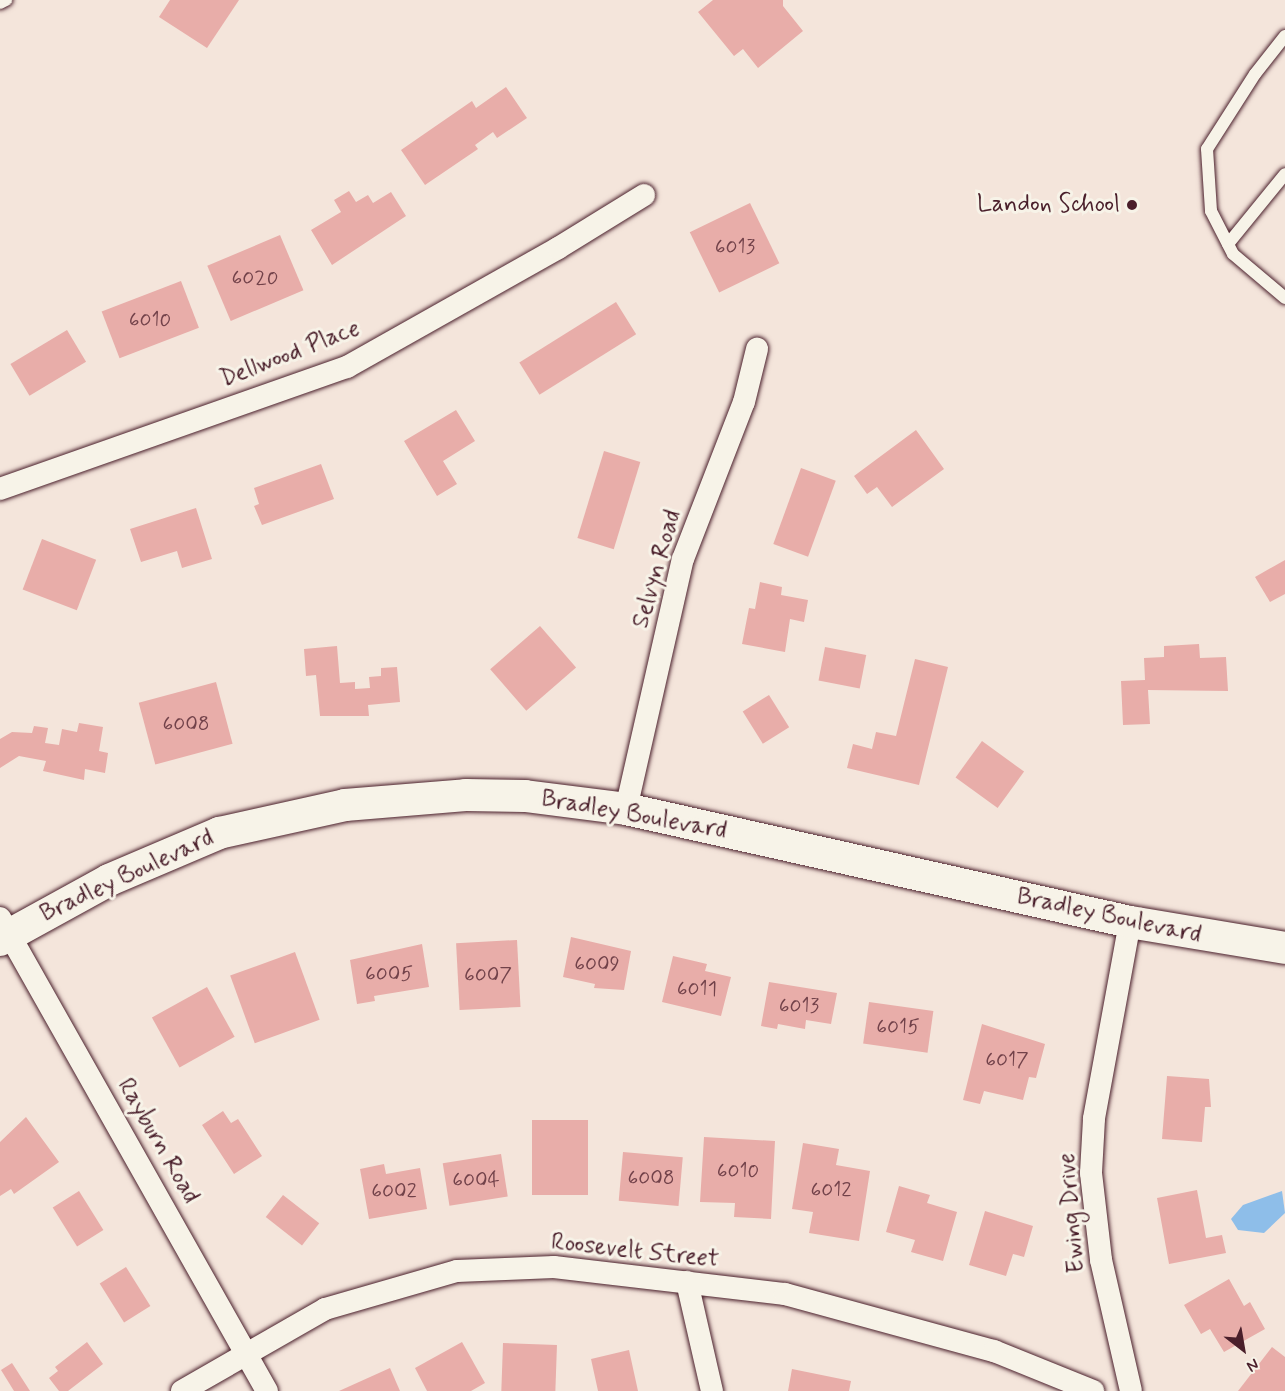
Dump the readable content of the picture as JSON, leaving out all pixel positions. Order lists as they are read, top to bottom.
{
  "streets": {
    "main road": ["Bradley Boulevard"],
    "street": [
      "Dellwood Place",
      "Selvyn Road",
      "Rayburn Road",
      "Ewing Drive",
      "Roosevelt Street"
    ]
  },
  "crossings": [
    ["Selvyn Road", "Bradley Boulevard"],
    ["Bradley Boulevard", "Rayburn Road"],
    ["Bradley Boulevard", "Ewing Drive"],
    ["Rayburn Road", "Roosevelt Street"]
  ],
  "places": ["Landon School"],
  "house_numbers": [
    "6013",
    "6020",
    "6010",
    "6008",
    "6009",
    "6005",
    "6007",
    "6011",
    "6013",
    "6015",
    "6017",
    "6010",
    "6008",
    "6004",
    "6012",
    "6002"
  ],
  "north": "bottom right"
}
